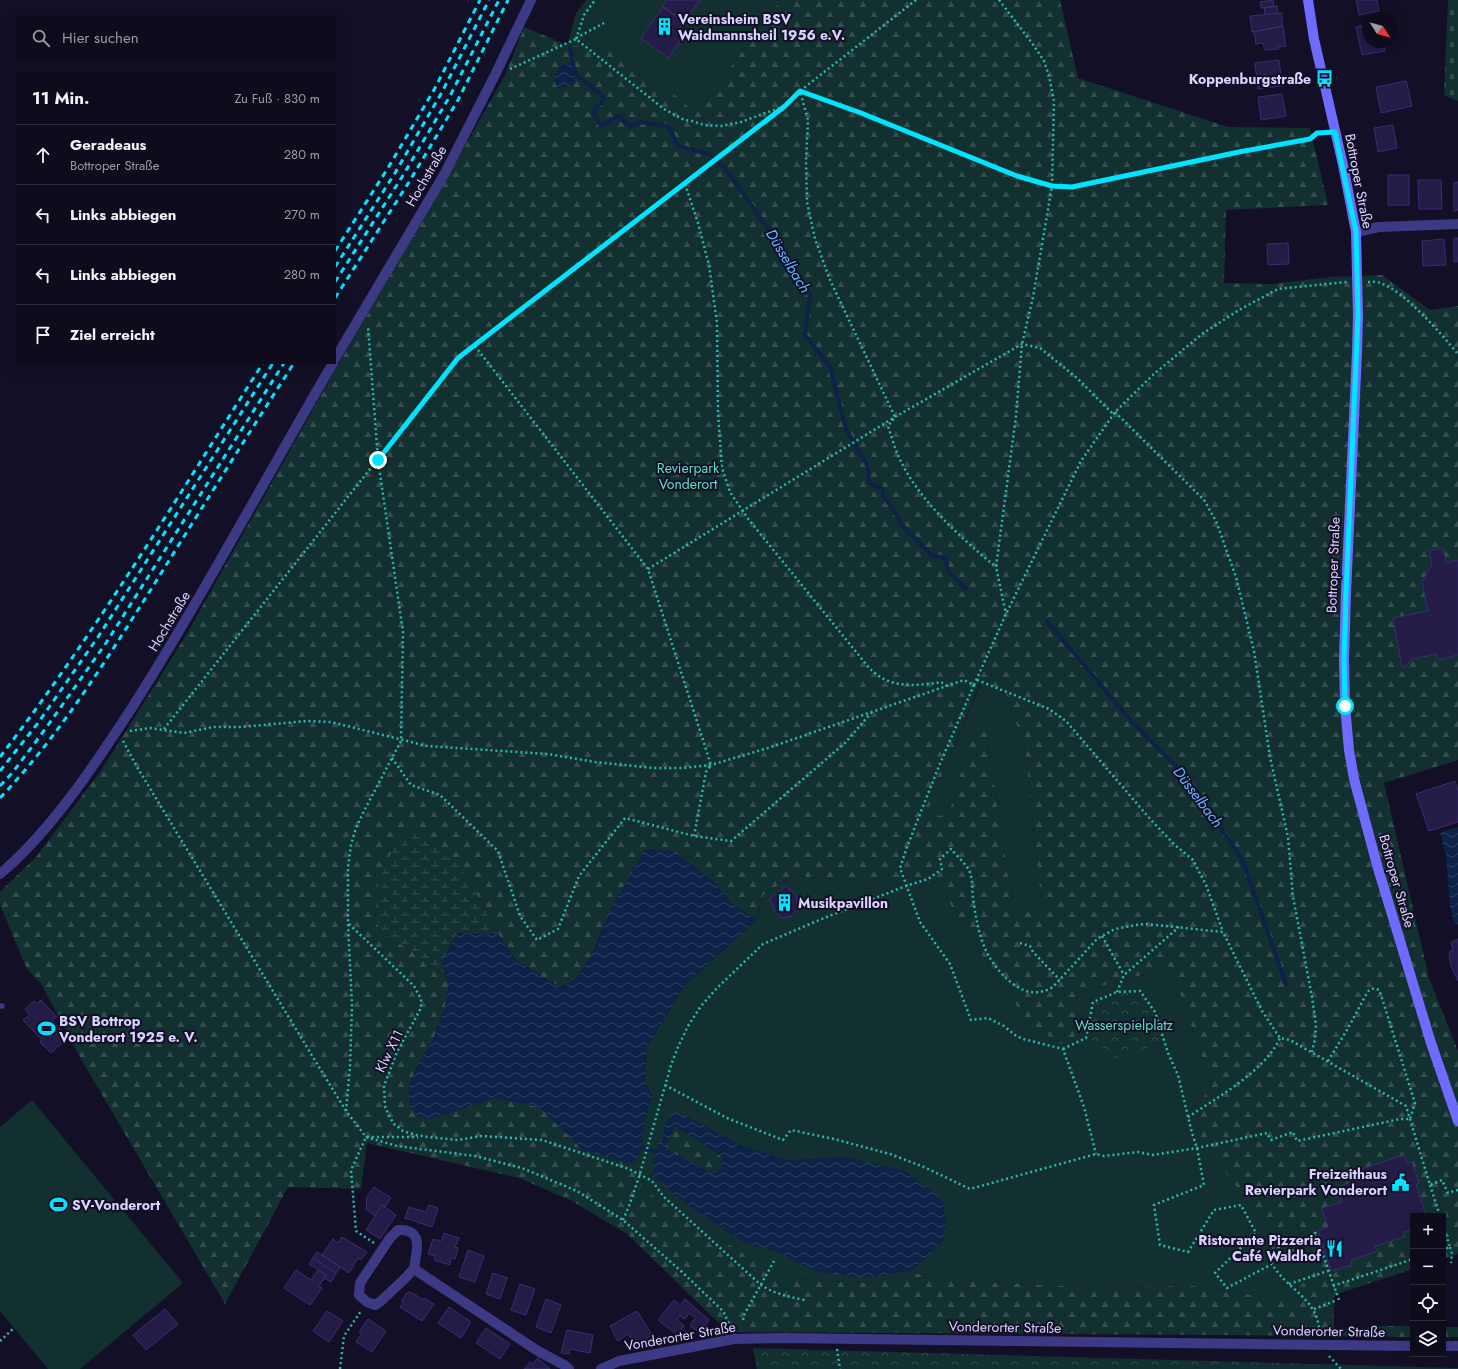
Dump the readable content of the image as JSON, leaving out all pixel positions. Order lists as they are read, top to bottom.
{
  "streets": {
    "main road": ["Bottroper Straße"],
    "street": ["Hochstraße", "Vonderorter Straße"],
    "path": ["Klw X11"]
  },
  "water": ["Düsselbach"],
  "parks": ["Revierpark Vonderort", "Wasserspielplatz"],
  "places": {
    "building": ["Vereinsheim BSV Waidmannsheil 1956 e.V.", "Musikpavillon"],
    "bus stop": ["Koppenburgstraße"],
    "sports": ["BSV Bottrop Vonderort 1925 e. V.", "SV-Vonderort"],
    "public building": ["Freizeithaus Revierpark Vonderort"],
    "restaurant": ["Ristorante Pizzeria Café Waldhof"]
  },
  "north": "bottom right",
  "page": {
    "search": "Hier suchen",
    "heading": ["11 Min.", "Zu Fuß · 830 m"],
    "list": [
      ["Geradeaus", "Bottroper Straße", "280 m"],
      ["Links abbiegen", "270 m"],
      ["Links abbiegen", "280 m"],
      "Ziel erreicht"
    ],
    "map_buttons": ["+", "−"]
  }
}
